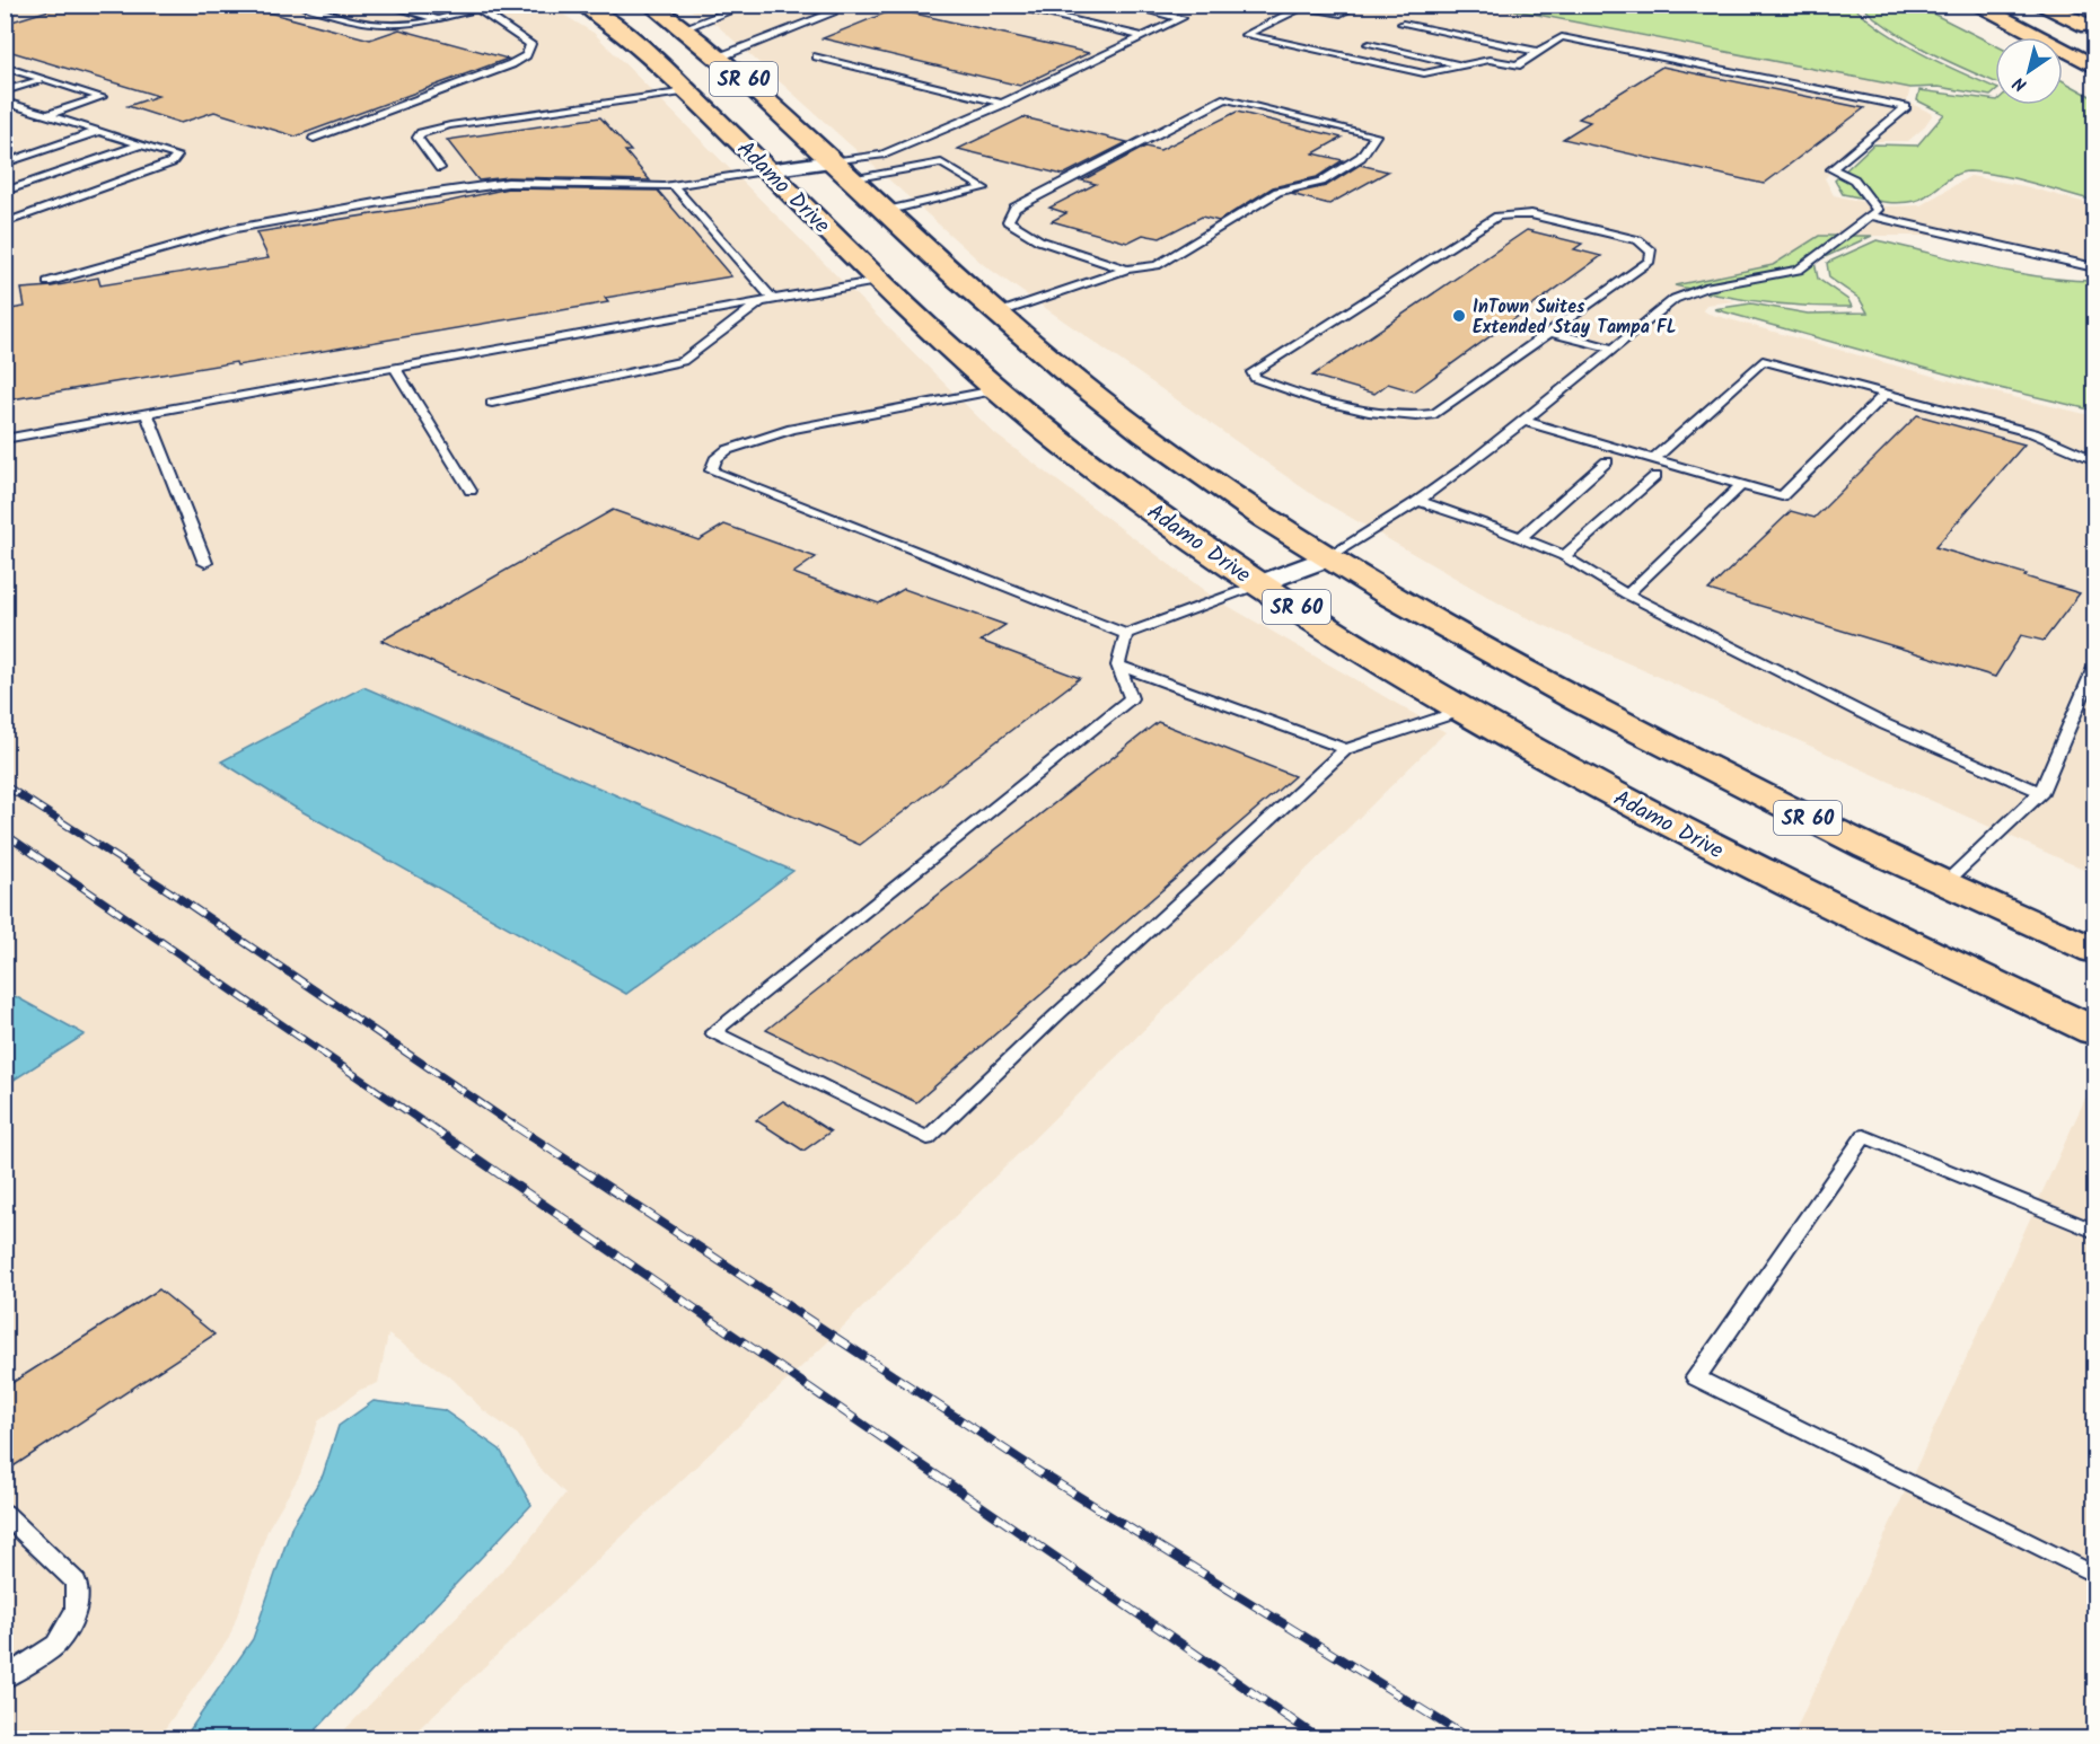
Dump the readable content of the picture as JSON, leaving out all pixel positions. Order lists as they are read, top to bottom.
{
  "streets": {
    "main road": ["SR 60", "Adamo Drive"]
  },
  "places": ["InTown Suites Extended Stay Tampa FL"],
  "north": "bottom left"
}
